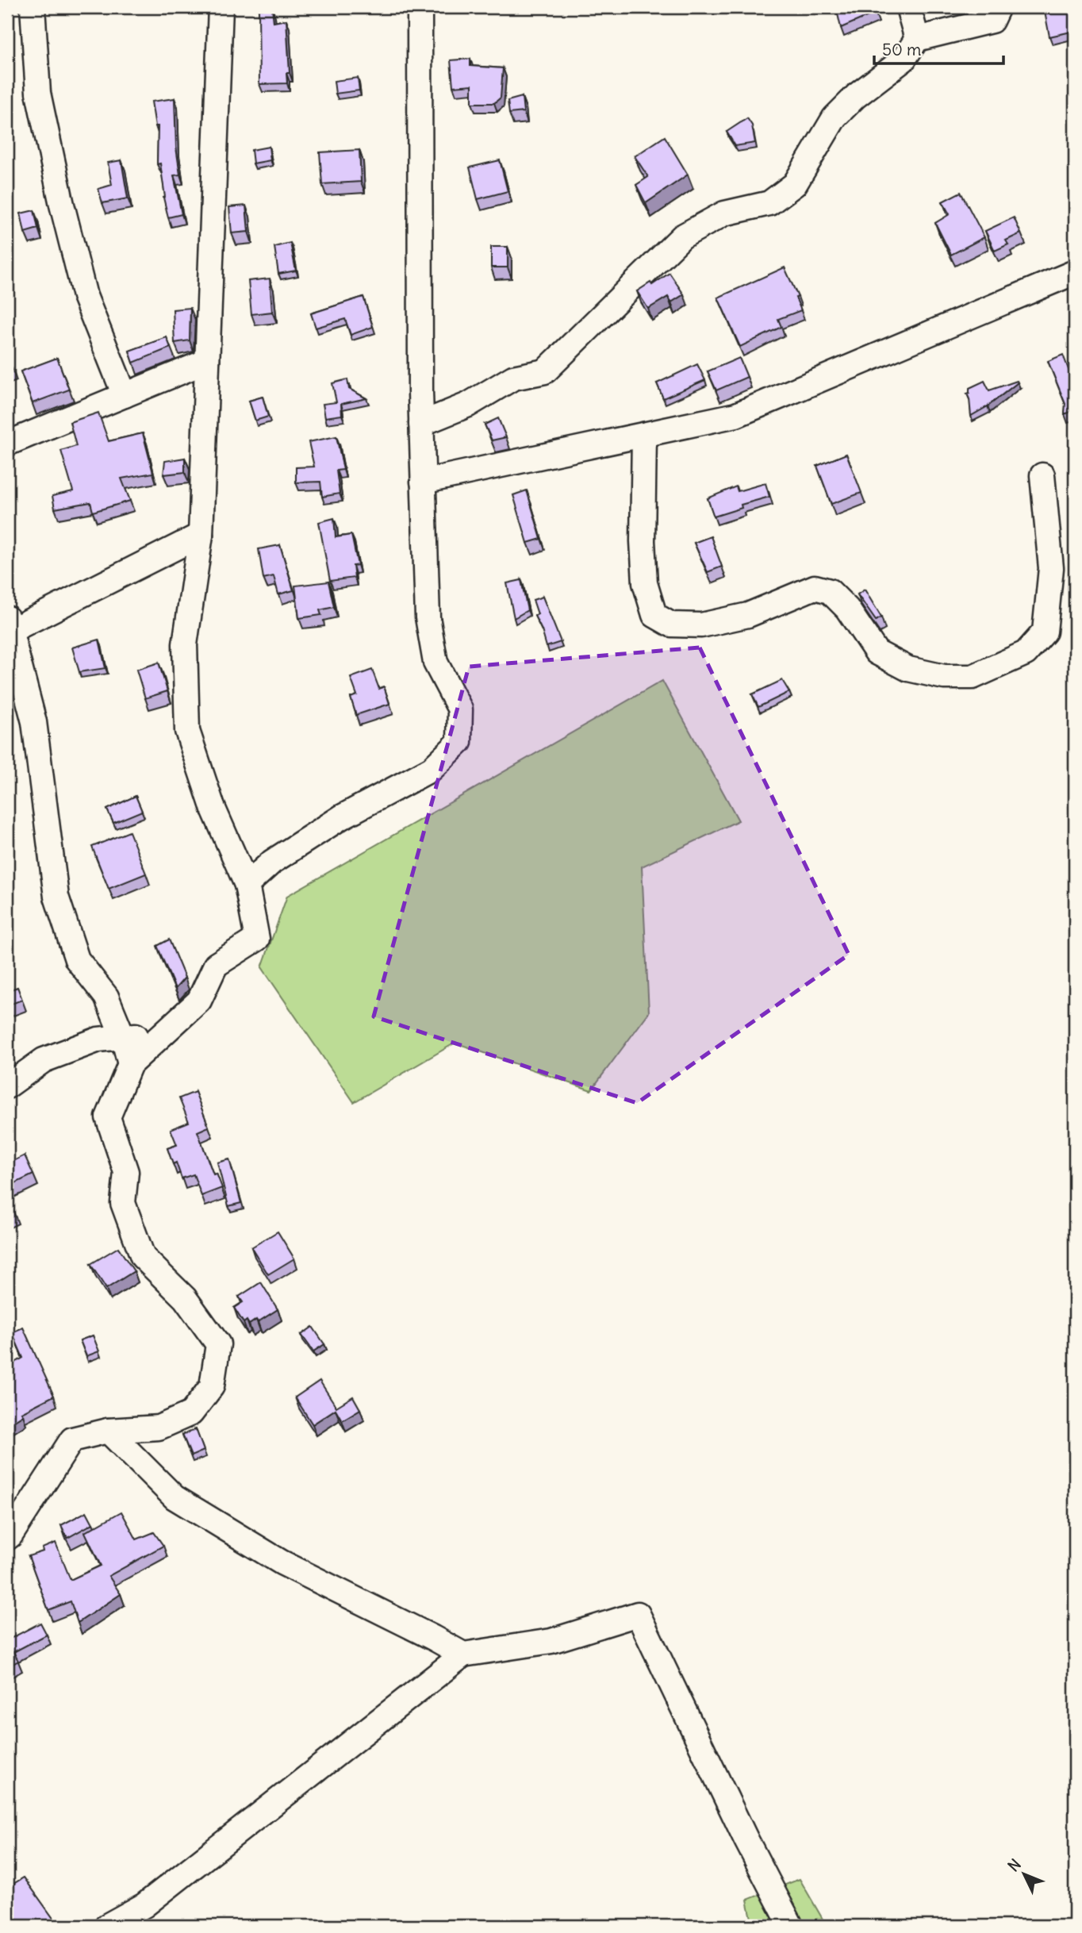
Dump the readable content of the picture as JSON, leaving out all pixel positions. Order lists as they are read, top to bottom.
{
  "scale_bar": "50 m",
  "north": "top left"
}
